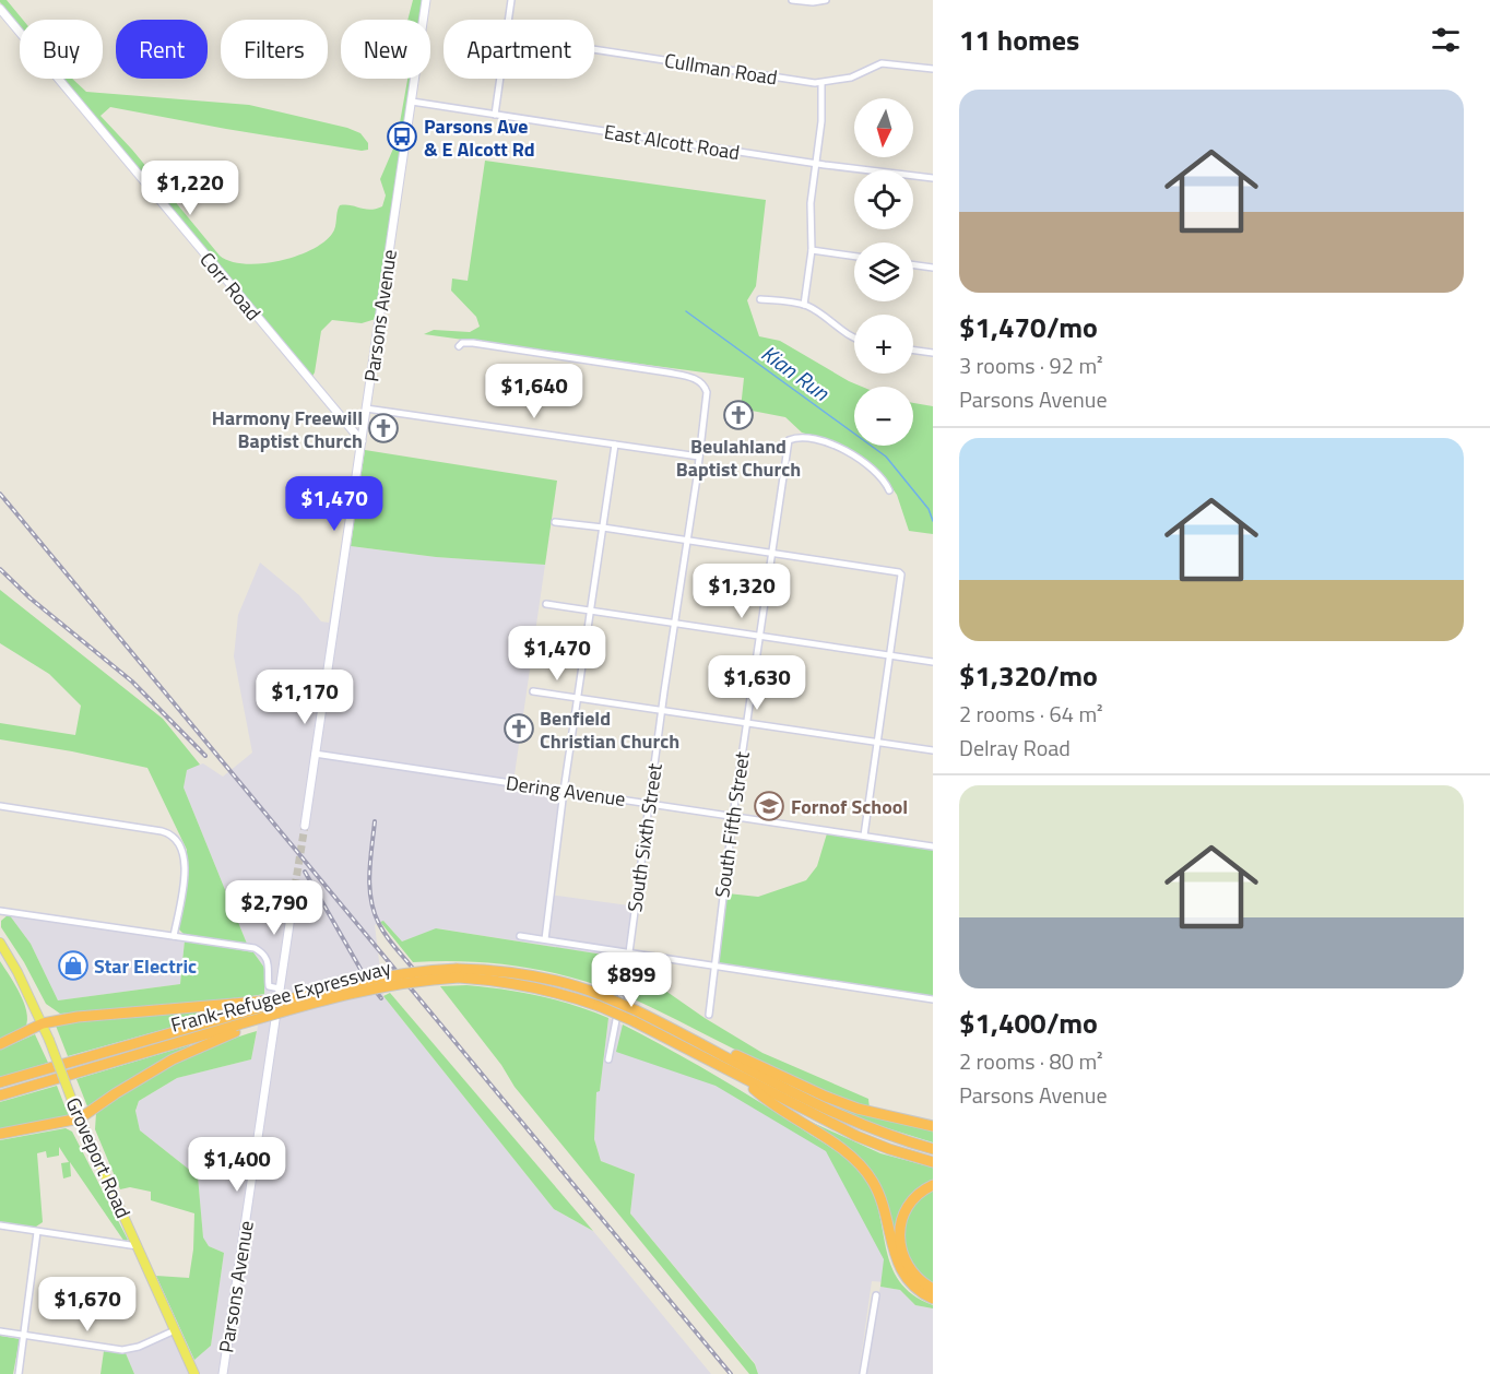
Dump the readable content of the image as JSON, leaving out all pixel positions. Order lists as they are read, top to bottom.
{
  "streets": {
    "highway": ["Frank-Refugee Expressway"],
    "main road": ["Groveport Road"],
    "street": [
      "Cullman Road",
      "East Alcott Road",
      "Corr Road",
      "Parsons Avenue",
      "Dering Avenue",
      "South Fifth Street",
      "South Sixth Street"
    ]
  },
  "crossings": [
    ["East Alcott Road", "Parsons Avenue"],
    ["Corr Road", "Parsons Avenue"],
    ["Parsons Avenue", "Dering Avenue"],
    ["Dering Avenue", "South Fifth Street"],
    ["Dering Avenue", "South Sixth Street"]
  ],
  "water": ["Kian Run"],
  "places": {
    "bus stop": ["Parsons Ave & E Alcott Rd"],
    "church": ["Beulahland Baptist Church", "Harmony Freewill Baptist Church", "Benfield Christian Church"],
    "school or university": ["Fornof School"],
    "shop": ["Star Electric"]
  },
  "north": "bottom",
  "page": {
    "heading": "11 homes",
    "chip": [
      "Buy",
      "Rent",
      "Filters",
      "New",
      "Apartment"
    ],
    "list": [
      {
        "name": "$1,470/mo",
        "note": "3 rooms · 92 m² · Parsons Avenue"
      },
      {
        "name": "$1,320/mo",
        "note": "2 rooms · 64 m² · Delray Road"
      },
      {
        "name": "$1,400/mo",
        "note": "2 rooms · 80 m² · Parsons Avenue"
      }
    ],
    "map_buttons": ["+", "−"],
    "price": [
      "$1,220",
      "$1,640",
      "$1,470",
      "$1,320",
      "$1,470",
      "$1,630",
      "$1,170",
      "$2,790",
      "$899",
      "$1,400",
      "$1,670"
    ]
  }
}
